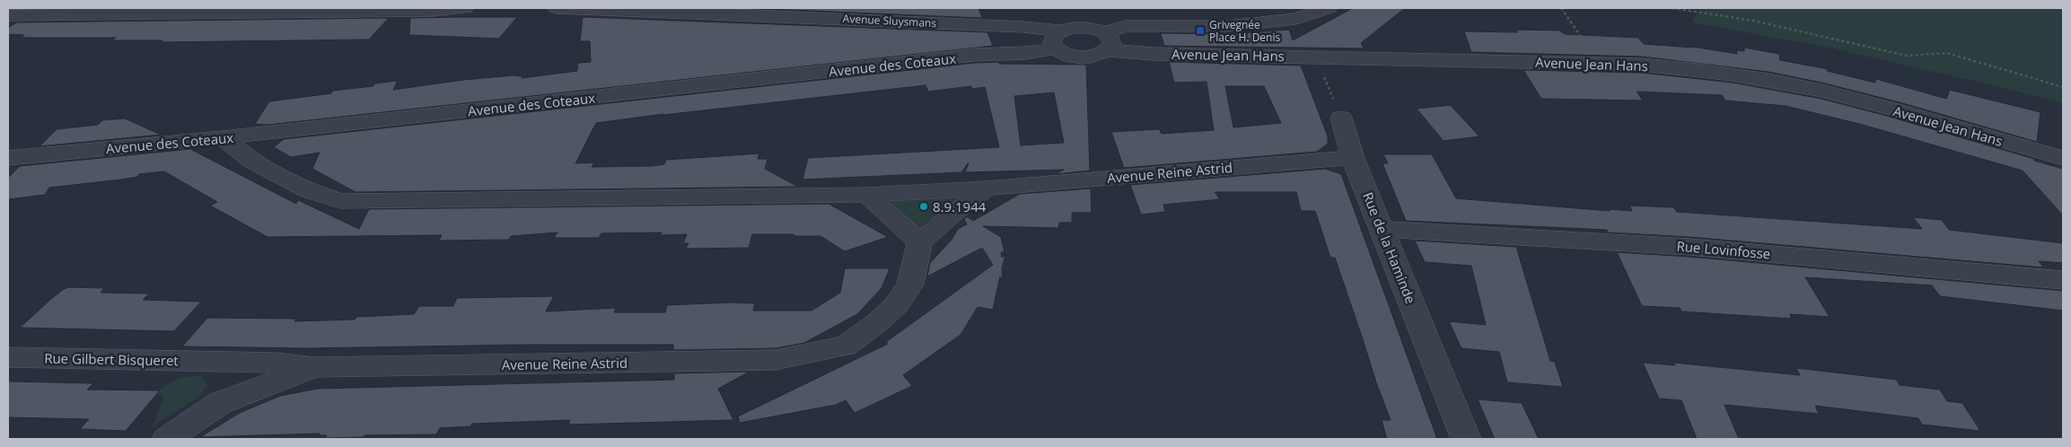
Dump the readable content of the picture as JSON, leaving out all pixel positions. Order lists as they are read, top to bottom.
{
  "streets": {
    "street": [
      "Avenue Sluysmans",
      "Avenue Jean Hans",
      "Avenue des Coteaux",
      "Avenue Reine Astrid",
      "Rue de la Haminde",
      "Rue Lovinfosse",
      "Rue Gilbert Bisqueret"
    ]
  },
  "crossings": [
    ["Avenue Sluysmans", "Avenue des Coteaux"],
    ["Avenue Jean Hans", "Avenue des Coteaux"],
    ["Avenue des Coteaux", "Avenue Reine Astrid"],
    ["Avenue Reine Astrid", "Rue de la Haminde"],
    ["Avenue Reine Astrid", "Rue Gilbert Bisqueret"],
    ["Rue de la Haminde", "Rue Lovinfosse"]
  ],
  "places": {
    "transit": ["Grivegnée Place H. Denis"],
    "other": ["8.9.1944"]
  }
}
